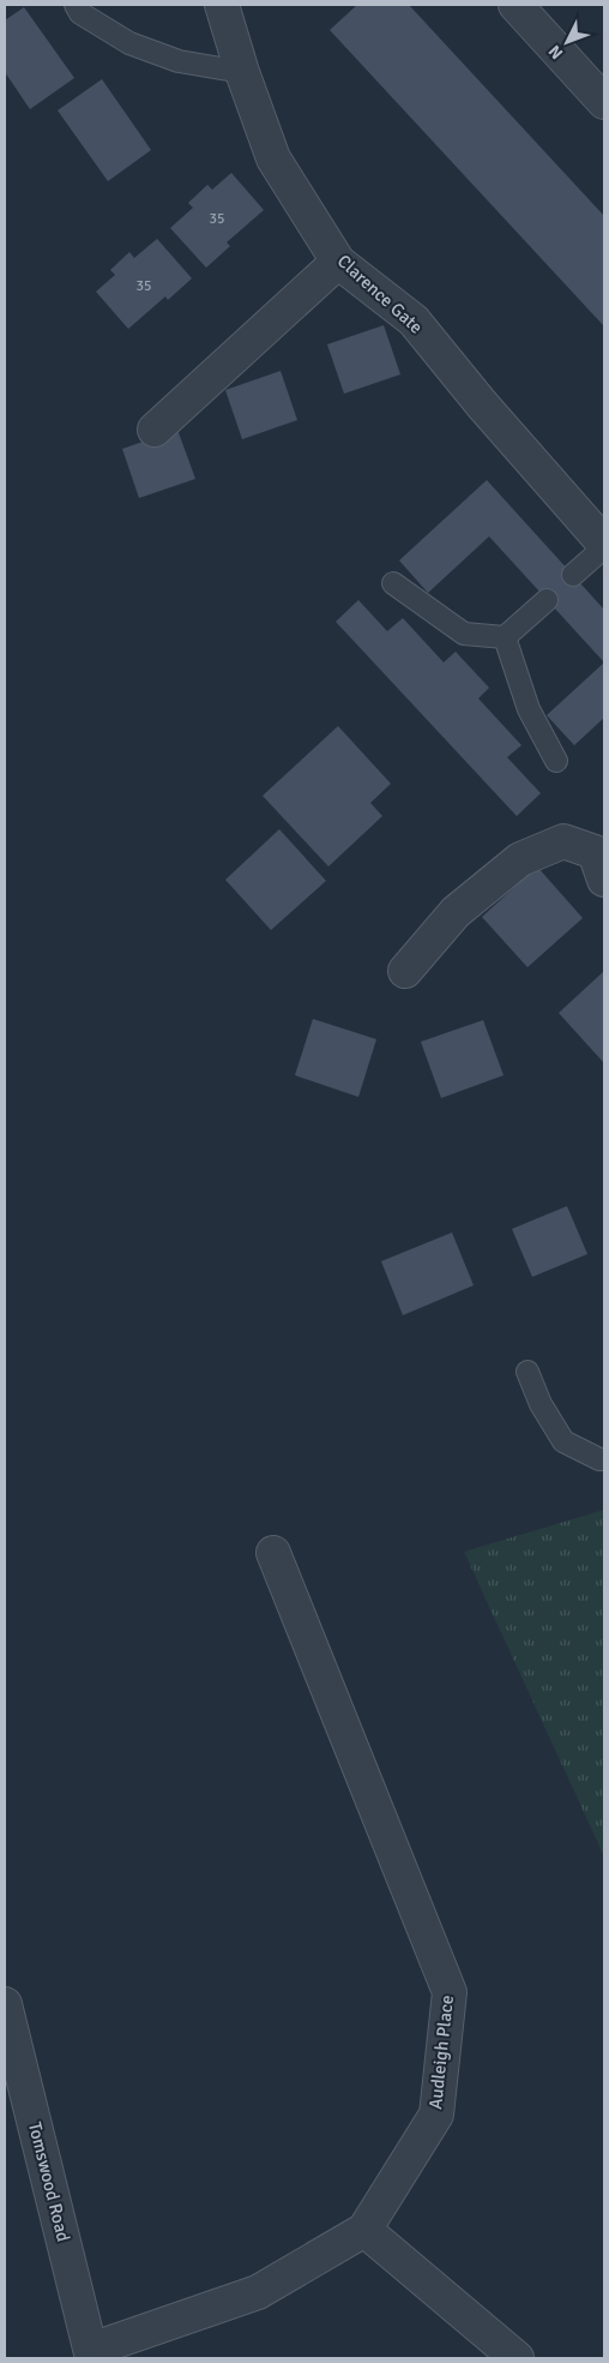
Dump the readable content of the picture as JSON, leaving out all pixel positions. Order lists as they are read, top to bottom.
{
  "streets": {
    "street": ["Clarence Gate", "Audleigh Place", "Tomswood Road"]
  },
  "crossings": [
    ["Audleigh Place", "Tomswood Road"]
  ],
  "house_numbers": ["35", "35"],
  "north": "bottom left"
}
